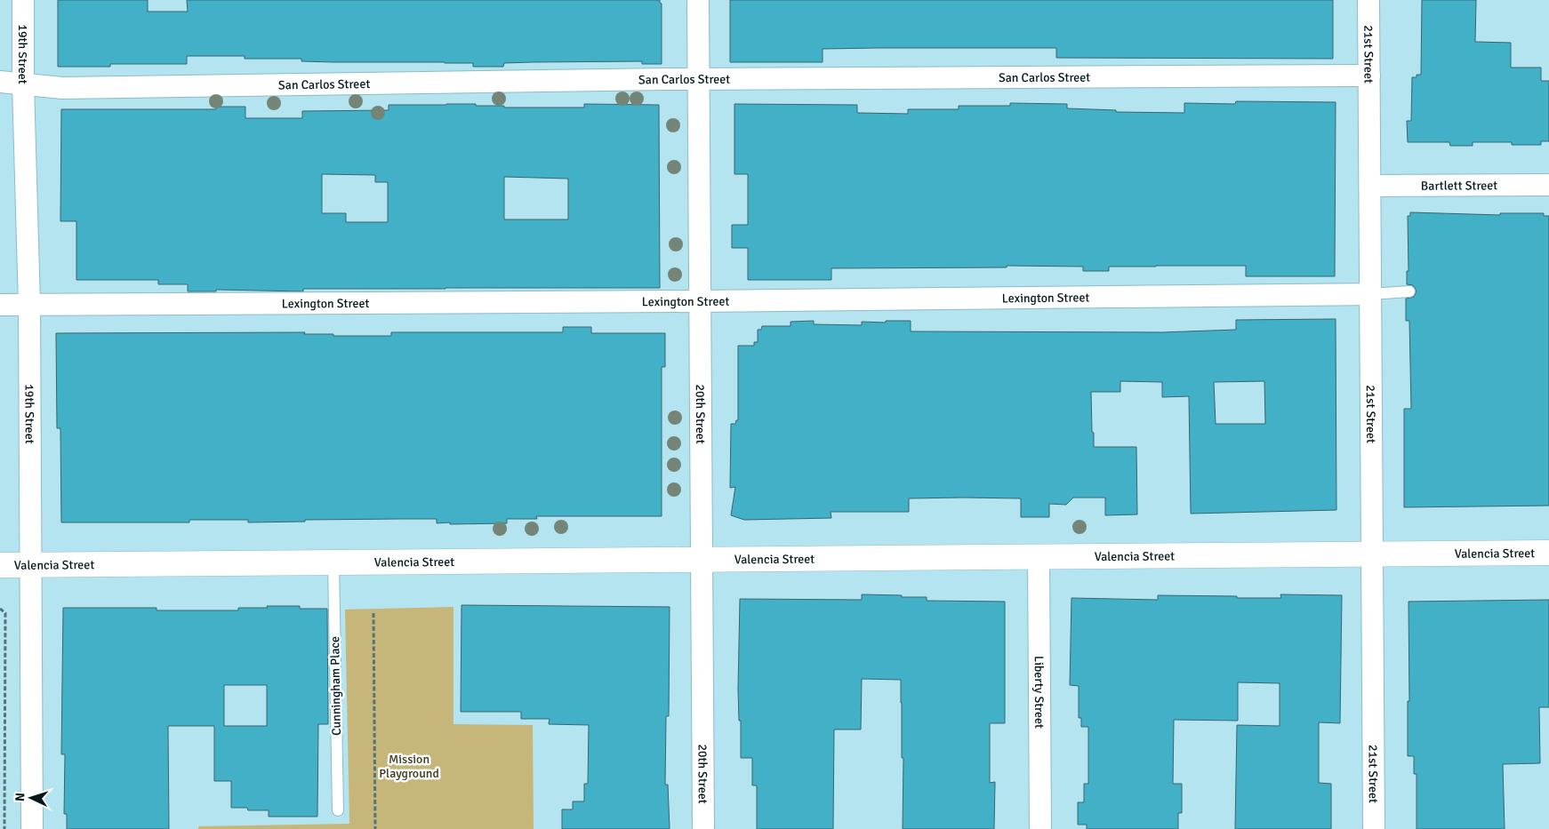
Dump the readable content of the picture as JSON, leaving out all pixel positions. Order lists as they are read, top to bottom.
{
  "streets": {
    "street": [
      "19th Street",
      "21st Street",
      "San Carlos Street",
      "Bartlett Street",
      "Lexington Street",
      "20th Street",
      "Valencia Street",
      "Liberty Street"
    ],
    "lane": ["Cunningham Place"]
  },
  "crossings": [
    ["19th Street", "San Carlos Street"],
    ["19th Street", "Lexington Street"],
    ["19th Street", "Valencia Street"],
    ["21st Street", "San Carlos Street"],
    ["21st Street", "Bartlett Street"],
    ["21st Street", "Lexington Street"],
    ["21st Street", "Valencia Street"],
    ["San Carlos Street", "20th Street"],
    ["Lexington Street", "20th Street"],
    ["20th Street", "Valencia Street"],
    ["Valencia Street", "Cunningham Place"],
    ["Valencia Street", "Liberty Street"]
  ],
  "parks": ["Mission Playground"],
  "north": "left"
}
